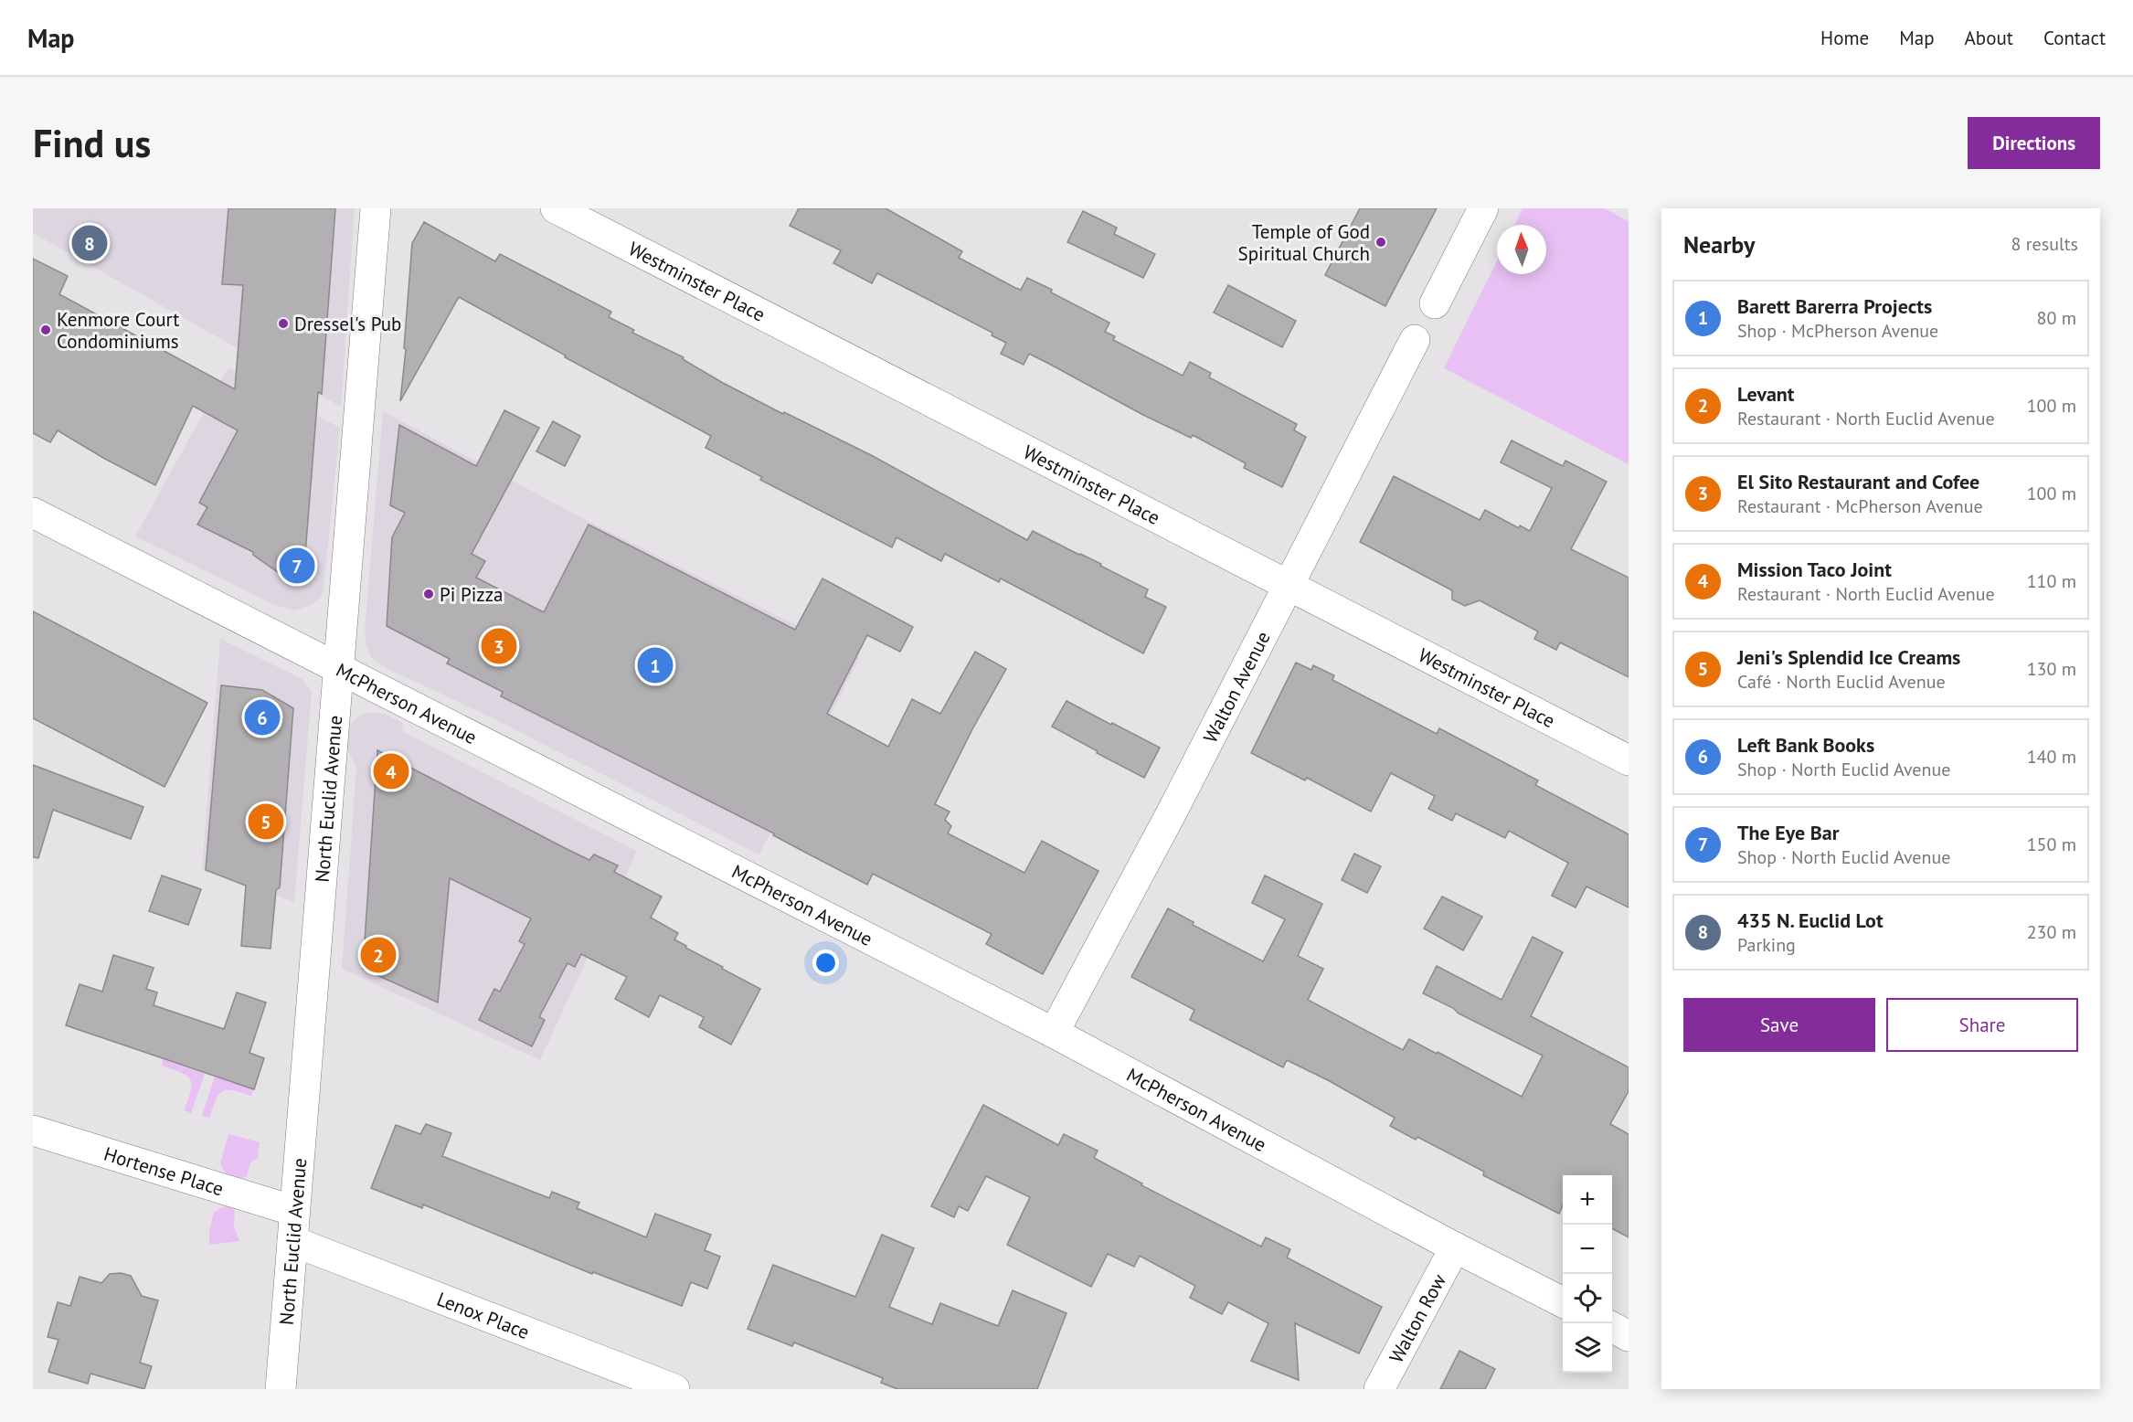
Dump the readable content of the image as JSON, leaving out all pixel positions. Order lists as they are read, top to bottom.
{
  "streets": {
    "street": [
      "Westminster Place",
      "Walton Avenue",
      "McPherson Avenue",
      "North Euclid Avenue",
      "Hortense Place",
      "Lenox Place",
      "Walton Row"
    ]
  },
  "crossings": [
    ["Westminster Place", "Walton Avenue"],
    ["Walton Avenue", "McPherson Avenue"],
    ["McPherson Avenue", "North Euclid Avenue"],
    ["McPherson Avenue", "Walton Row"],
    ["North Euclid Avenue", "Hortense Place"],
    ["North Euclid Avenue", "Lenox Place"]
  ],
  "places": [
    "Temple of God Spiritual Church",
    "Dressel's Pub",
    "Kenmore Court Condominiums",
    "Pi Pizza"
  ],
  "north": "top",
  "page": {
    "header": "Map",
    "nav": [
      "Home",
      "Map",
      "About",
      "Contact"
    ],
    "buttons": [
      "Directions",
      ["Save", "Share"]
    ],
    "title": "Find us",
    "heading": ["Nearby", "8 results"],
    "pins": [
      "8",
      "7",
      "3",
      "1",
      "6",
      "4",
      "5",
      "2"
    ],
    "list": [
      {
        "mark": "1",
        "name": "Barett Barerra Projects",
        "note": "Shop · McPherson Avenue",
        "value": "80 m"
      },
      {
        "mark": "2",
        "name": "Levant",
        "note": "Restaurant · North Euclid Avenue",
        "value": "100 m"
      },
      {
        "mark": "3",
        "name": "El Sito Restaurant and Cofee",
        "note": "Restaurant · McPherson Avenue",
        "value": "100 m"
      },
      {
        "mark": "4",
        "name": "Mission Taco Joint",
        "note": "Restaurant · North Euclid Avenue",
        "value": "110 m"
      },
      {
        "mark": "5",
        "name": "Jeni's Splendid Ice Creams",
        "note": "Café · North Euclid Avenue",
        "value": "130 m"
      },
      {
        "mark": "6",
        "name": "Left Bank Books",
        "note": "Shop · North Euclid Avenue",
        "value": "140 m"
      },
      {
        "mark": "7",
        "name": "The Eye Bar",
        "note": "Shop · North Euclid Avenue",
        "value": "150 m"
      },
      {
        "mark": "8",
        "name": "435 N. Euclid Lot",
        "note": "Parking",
        "value": "230 m"
      }
    ],
    "map_buttons": ["+", "−"]
  }
}
